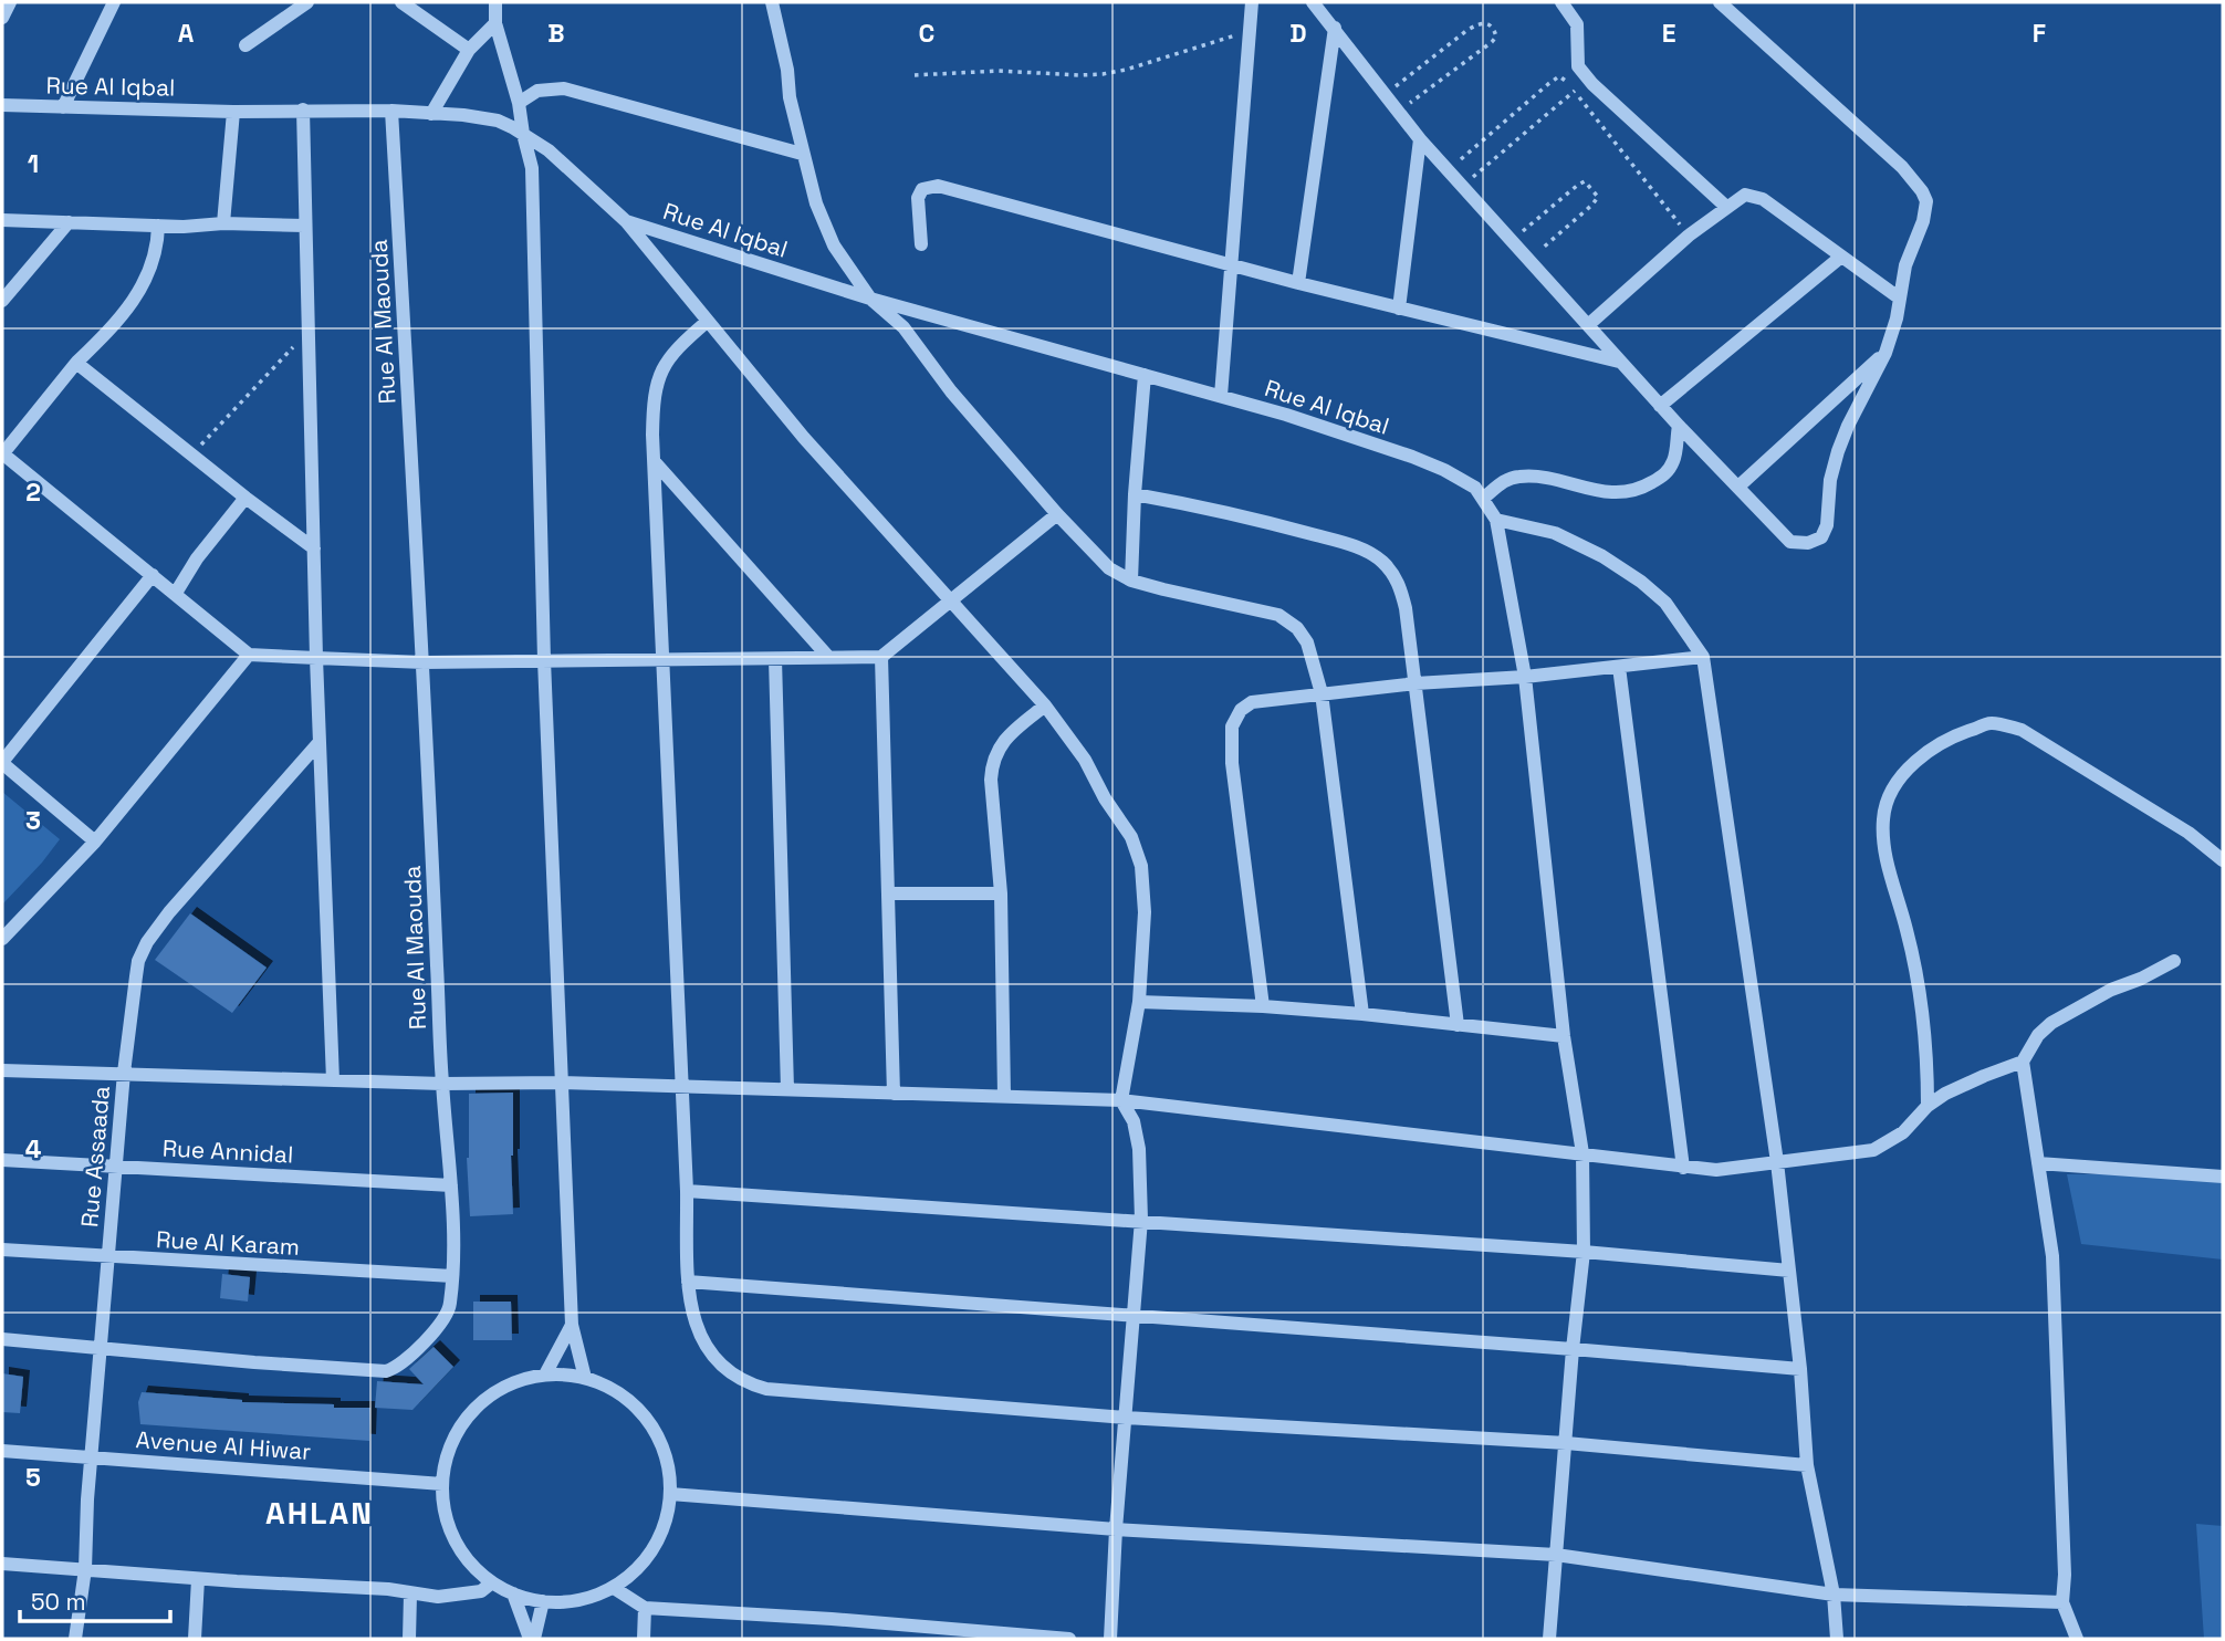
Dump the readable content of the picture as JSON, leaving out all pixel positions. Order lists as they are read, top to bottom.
{
  "streets": {
    "street": [
      "Rue Al Iqbal",
      "Rue Al Maouda",
      "Rue Annidal",
      "Rue Assaada",
      "Rue Al Karam",
      "Avenue Al Hiwar"
    ]
  },
  "crossings": [
    ["Rue Al Iqbal", "Rue Al Maouda"],
    ["Rue Al Maouda", "Rue Annidal"],
    ["Rue Al Maouda", "Rue Assaada"],
    ["Rue Al Maouda", "Rue Al Karam"],
    ["Rue Annidal", "Rue Assaada"],
    ["Rue Assaada", "Rue Al Karam"],
    ["Rue Assaada", "Avenue Al Hiwar"]
  ],
  "districts": ["AHLAN"],
  "scale_bar": "50 m",
  "grid": {
    "columns": [
      "A",
      "B",
      "C",
      "D",
      "E",
      "F"
    ],
    "rows": [
      "1",
      "2",
      "3",
      "4",
      "5"
    ]
  }
}
